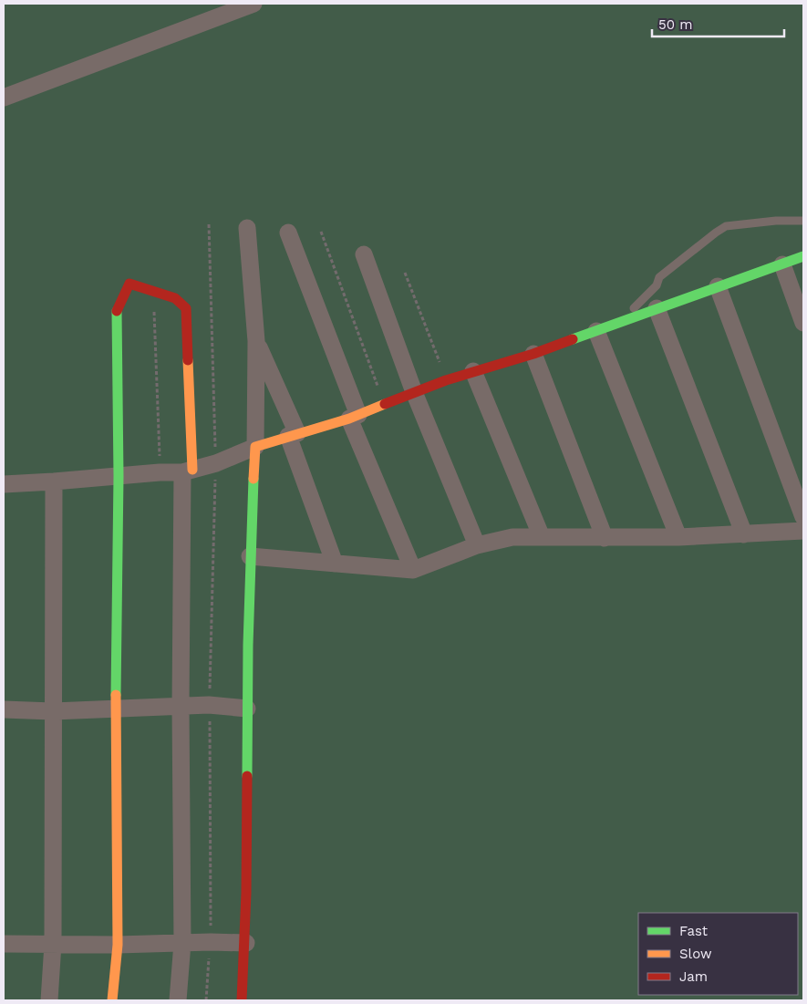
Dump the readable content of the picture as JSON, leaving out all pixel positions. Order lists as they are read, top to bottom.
{
  "legend": ["Fast", "Slow", "Jam"],
  "scale_bar": "50 m"
}
